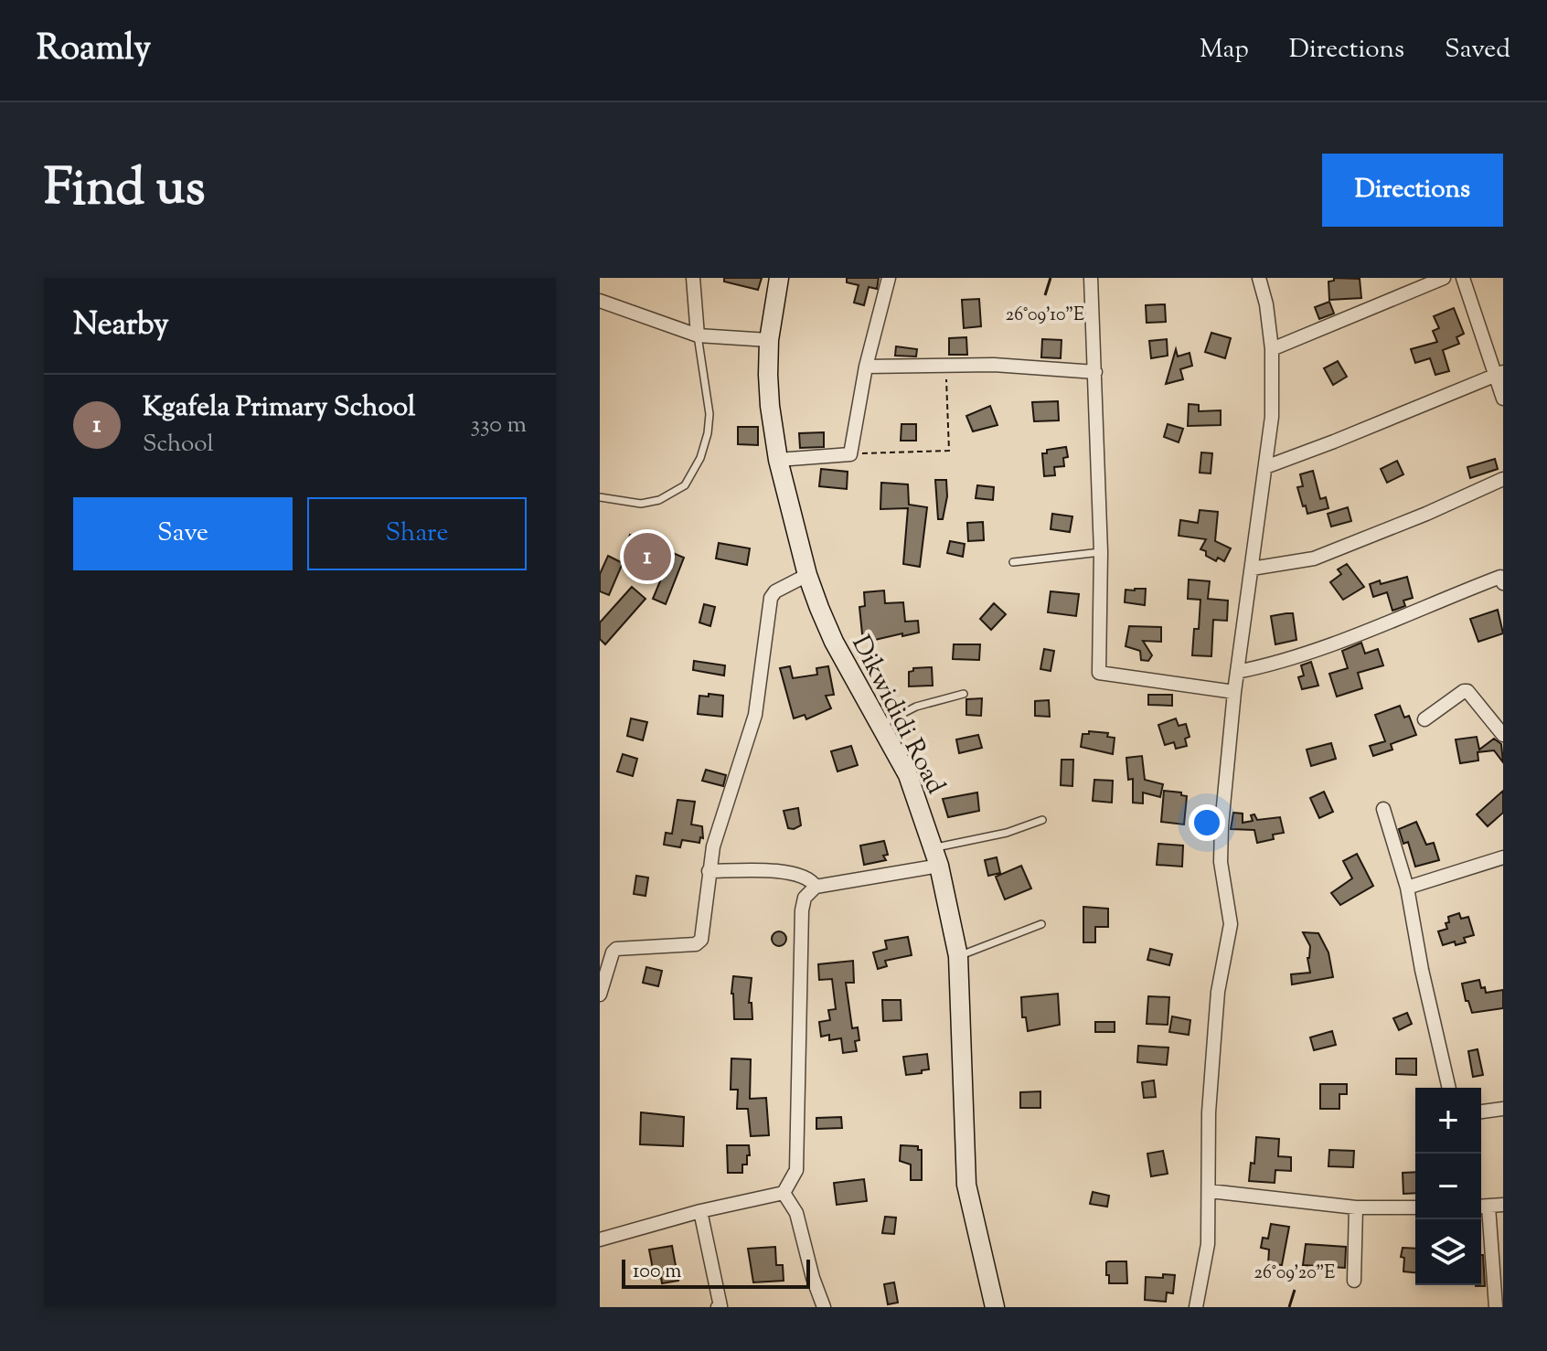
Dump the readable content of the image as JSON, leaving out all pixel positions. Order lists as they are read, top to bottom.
{
  "streets": {
    "street": ["Dikwididi Road"]
  },
  "scale_bar": "100 m",
  "page": {
    "header": "Roamly",
    "nav": ["Map", "Directions", "Saved"],
    "title": "Find us",
    "buttons": [
      "Directions",
      ["Save", "Share"]
    ],
    "heading": "Nearby",
    "list": [
      {
        "mark": "1",
        "name": "Kgafela Primary School",
        "note": "School",
        "value": "330 m"
      }
    ],
    "pins": "1",
    "map_buttons": ["+", "−"],
    "scale": "100 m"
  },
  "coordinates": ["26°09'10\"E", "26°09'20\"E"]
}
